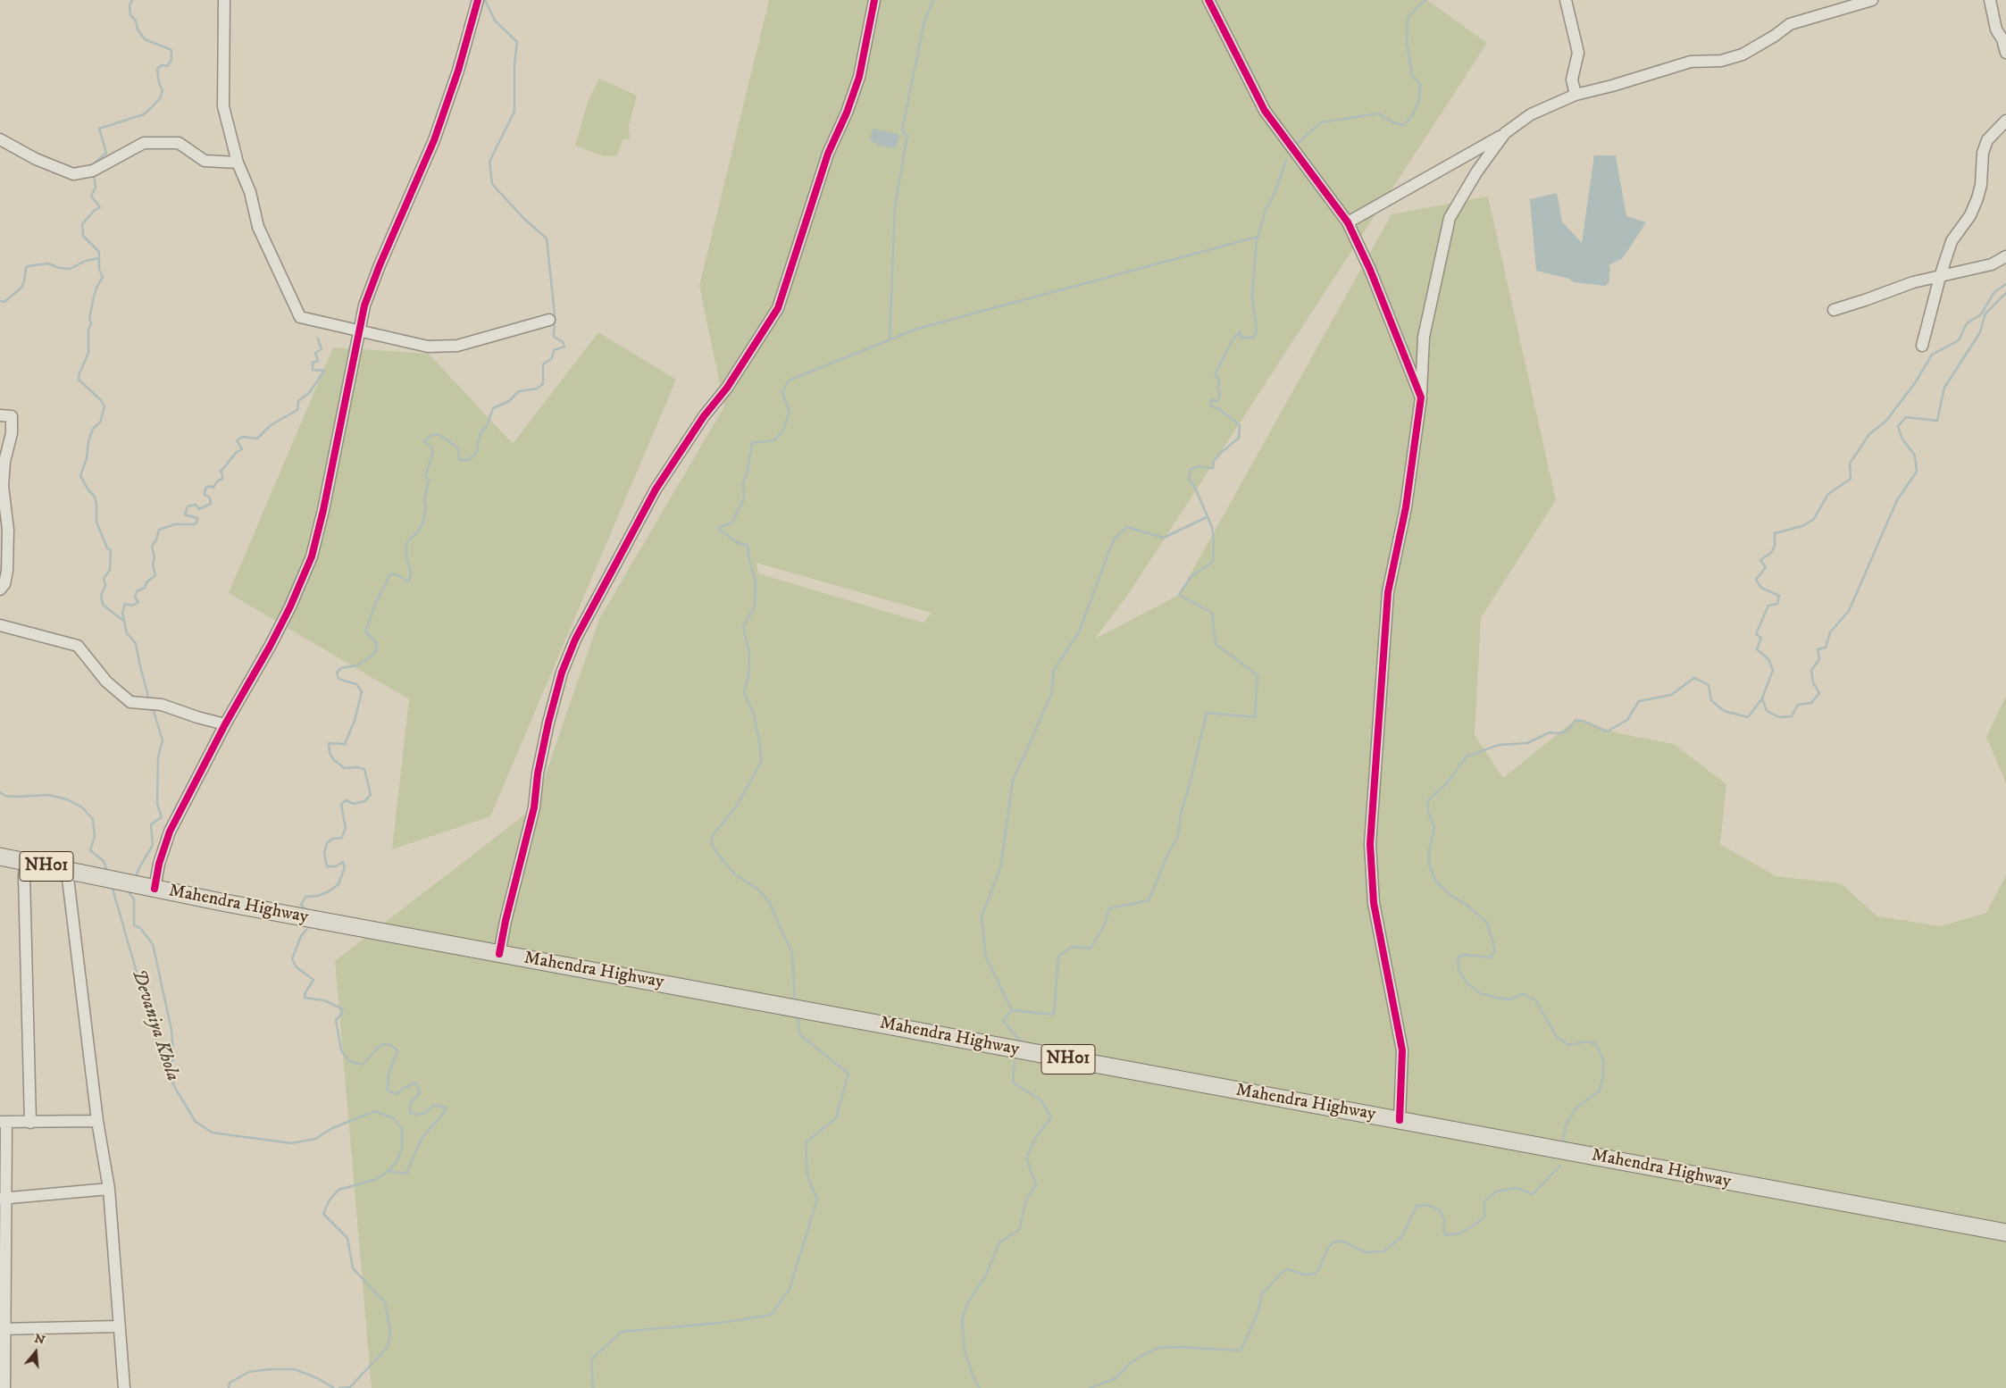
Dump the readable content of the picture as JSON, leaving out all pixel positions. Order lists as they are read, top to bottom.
{
  "streets": {
    "highway": ["NH01", "Mahendra Highway"]
  },
  "water": ["Devaniya Khola"],
  "north": "top"
}
